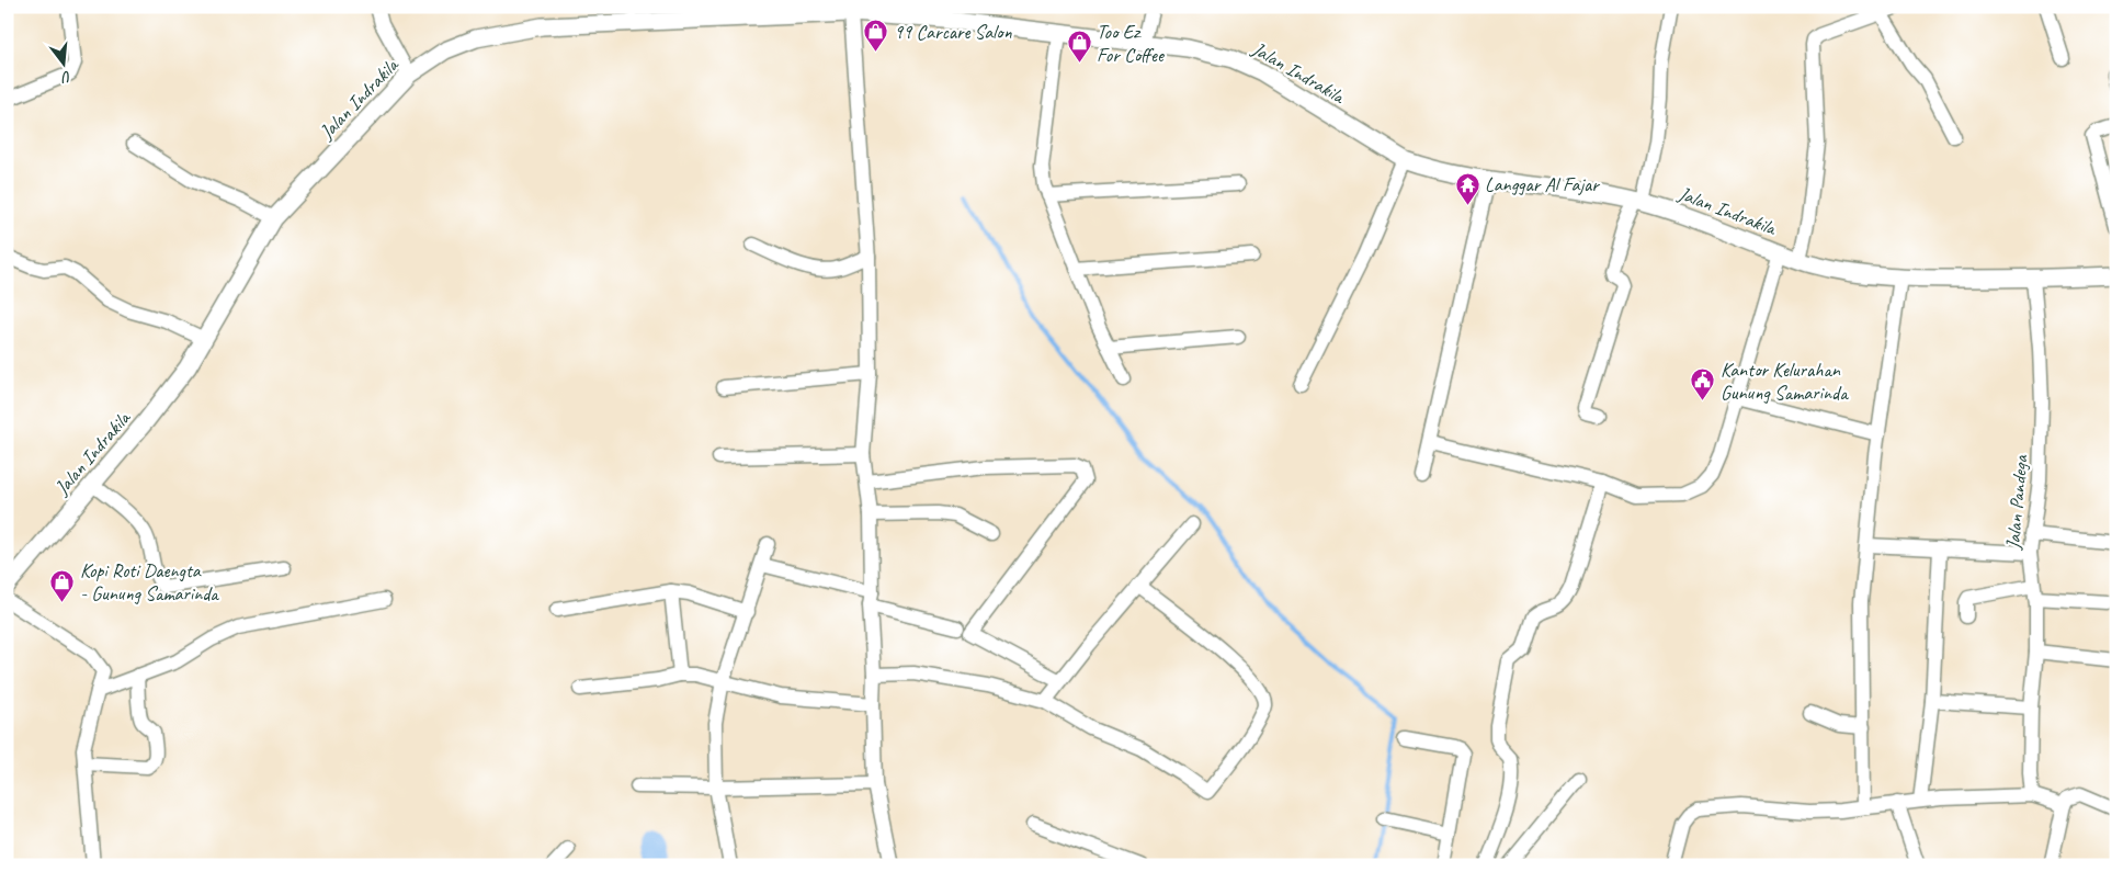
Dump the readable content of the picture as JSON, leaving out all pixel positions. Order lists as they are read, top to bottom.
{
  "streets": {
    "street": ["Jalan Indrakila", "Jalan Pandega"]
  },
  "crossings": [
    ["Jalan Indrakila", "Jalan Pandega"]
  ],
  "places": {
    "shop": ["99 Carcare Salon", "Too Ez For Coffee", "Kopi Roti Daengta - Gunung Samarinda"],
    "temple": ["Langgar Al Fajar"],
    "public building": ["Kantor Kelurahan Gunung Samarinda"]
  },
  "north": "bottom"
}
